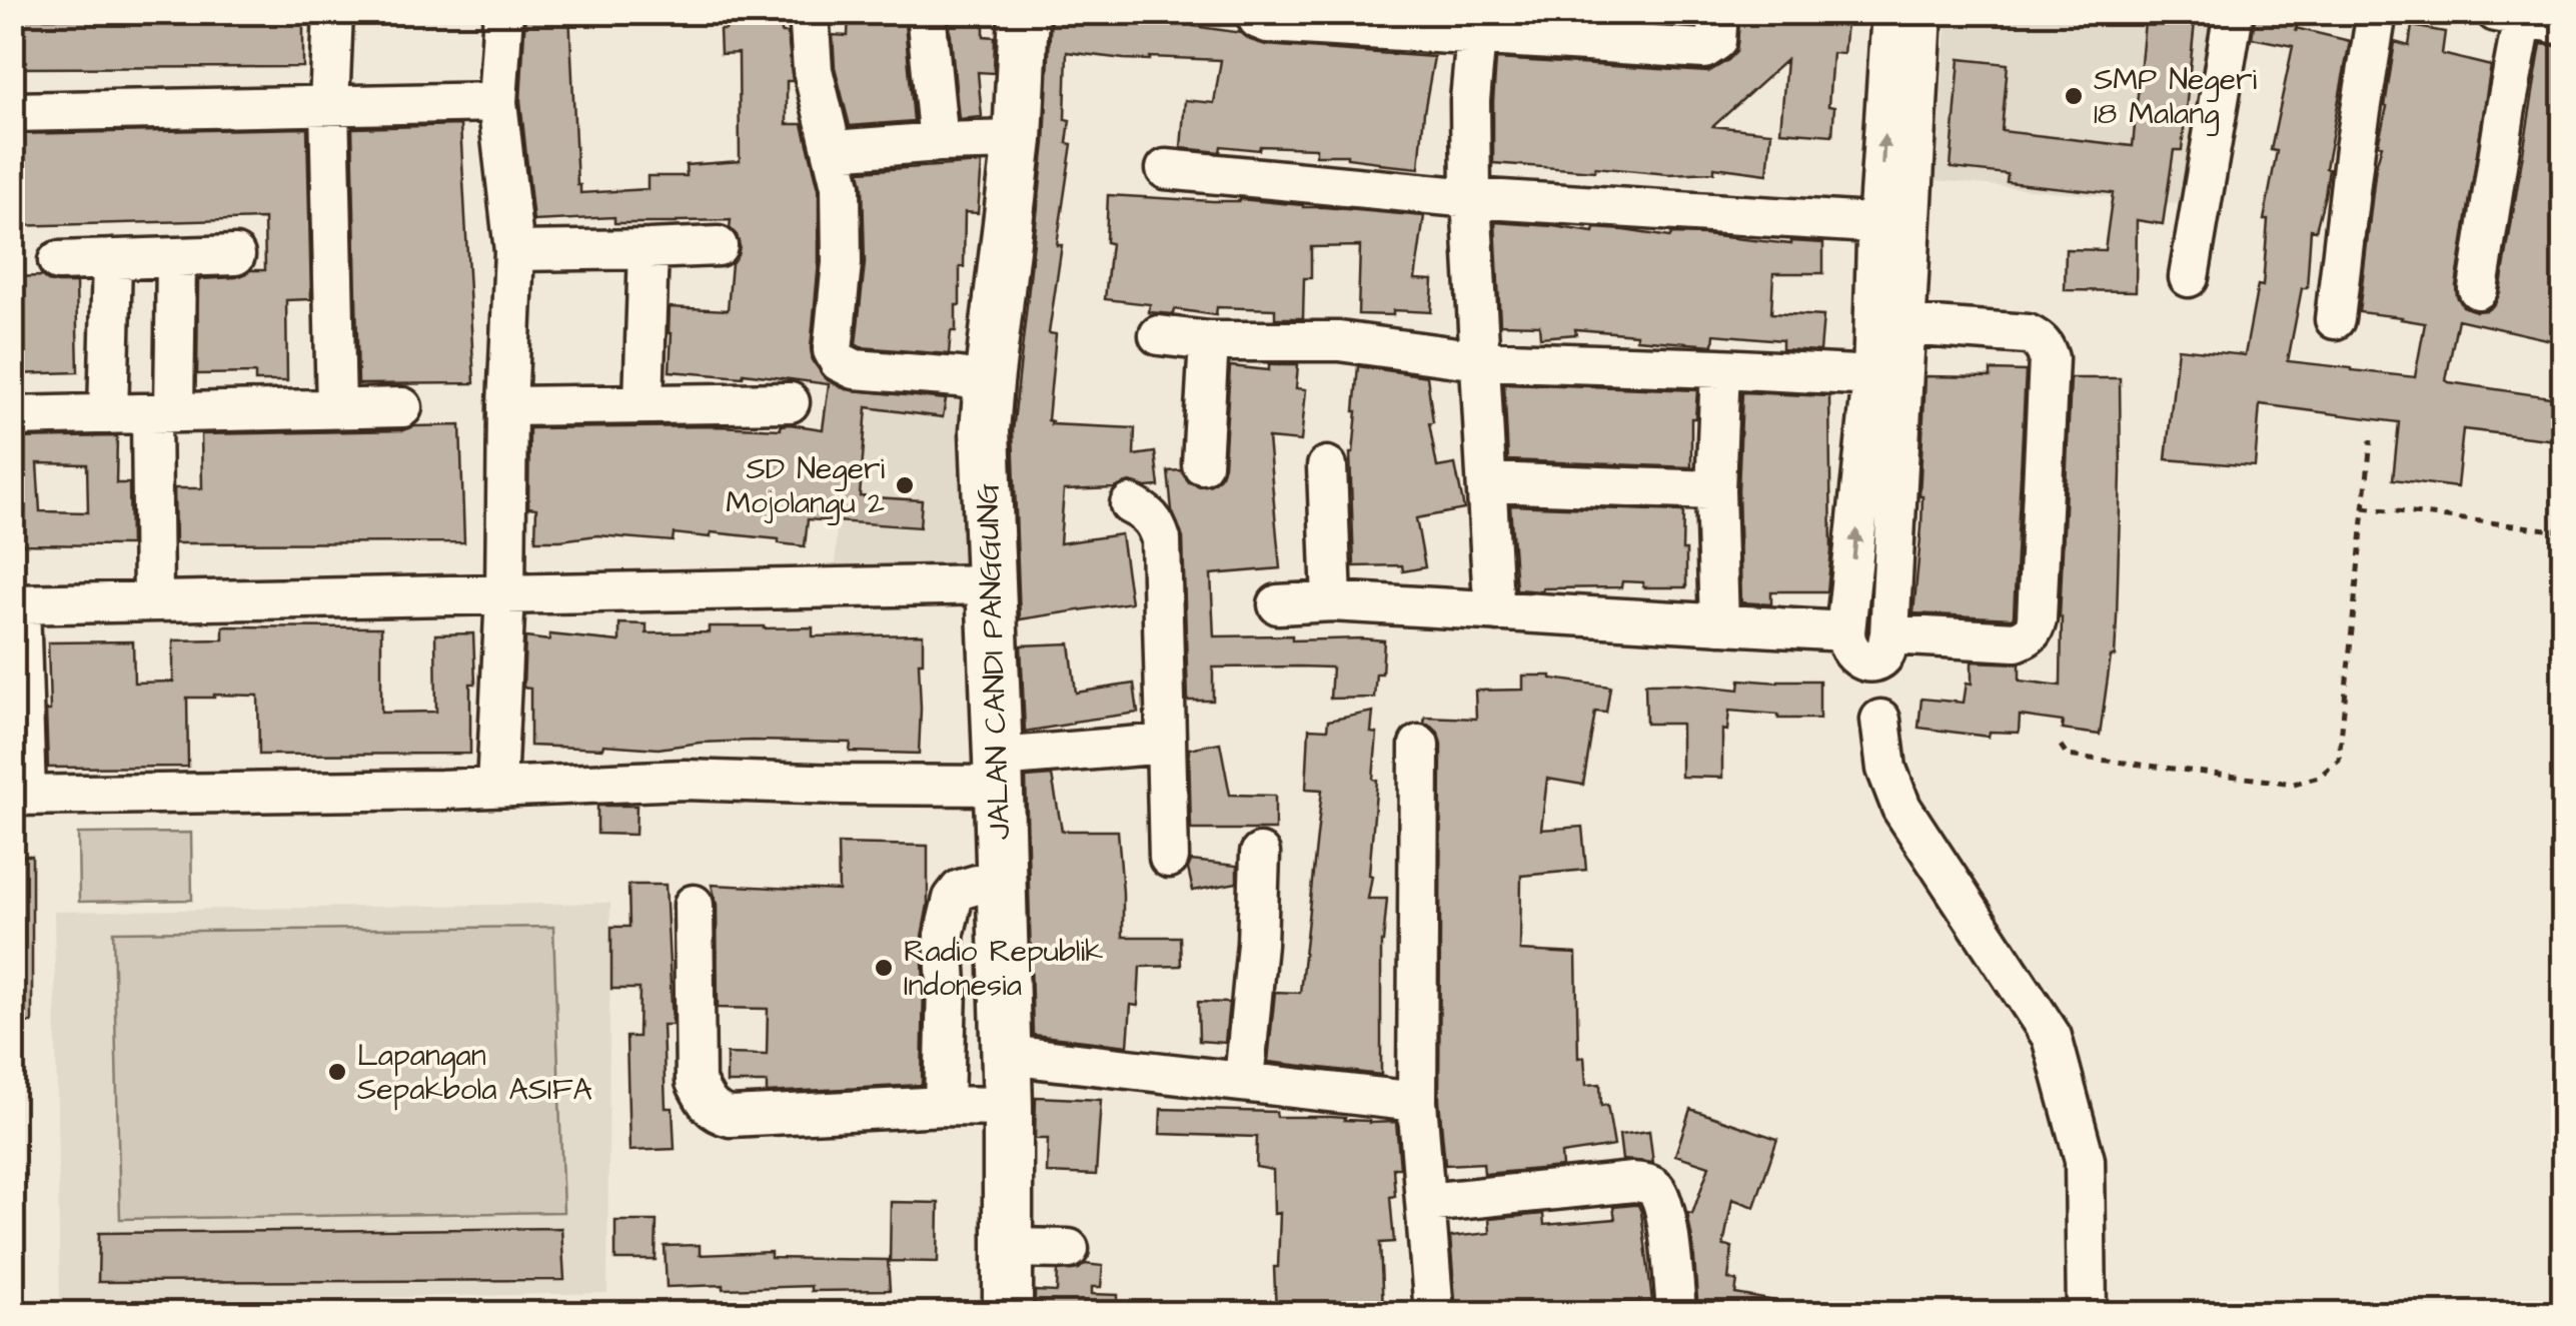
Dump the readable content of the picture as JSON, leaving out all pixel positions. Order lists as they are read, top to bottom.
{
  "streets": {
    "main road": ["JALAN CANDI PANGGUNG"]
  },
  "places": [
    "SMP Negeri 18 Malang",
    "SD Negeri Mojolangu 2",
    "Radio Republik Indonesia",
    "Lapangan Sepakbola ASIFA"
  ]
}
